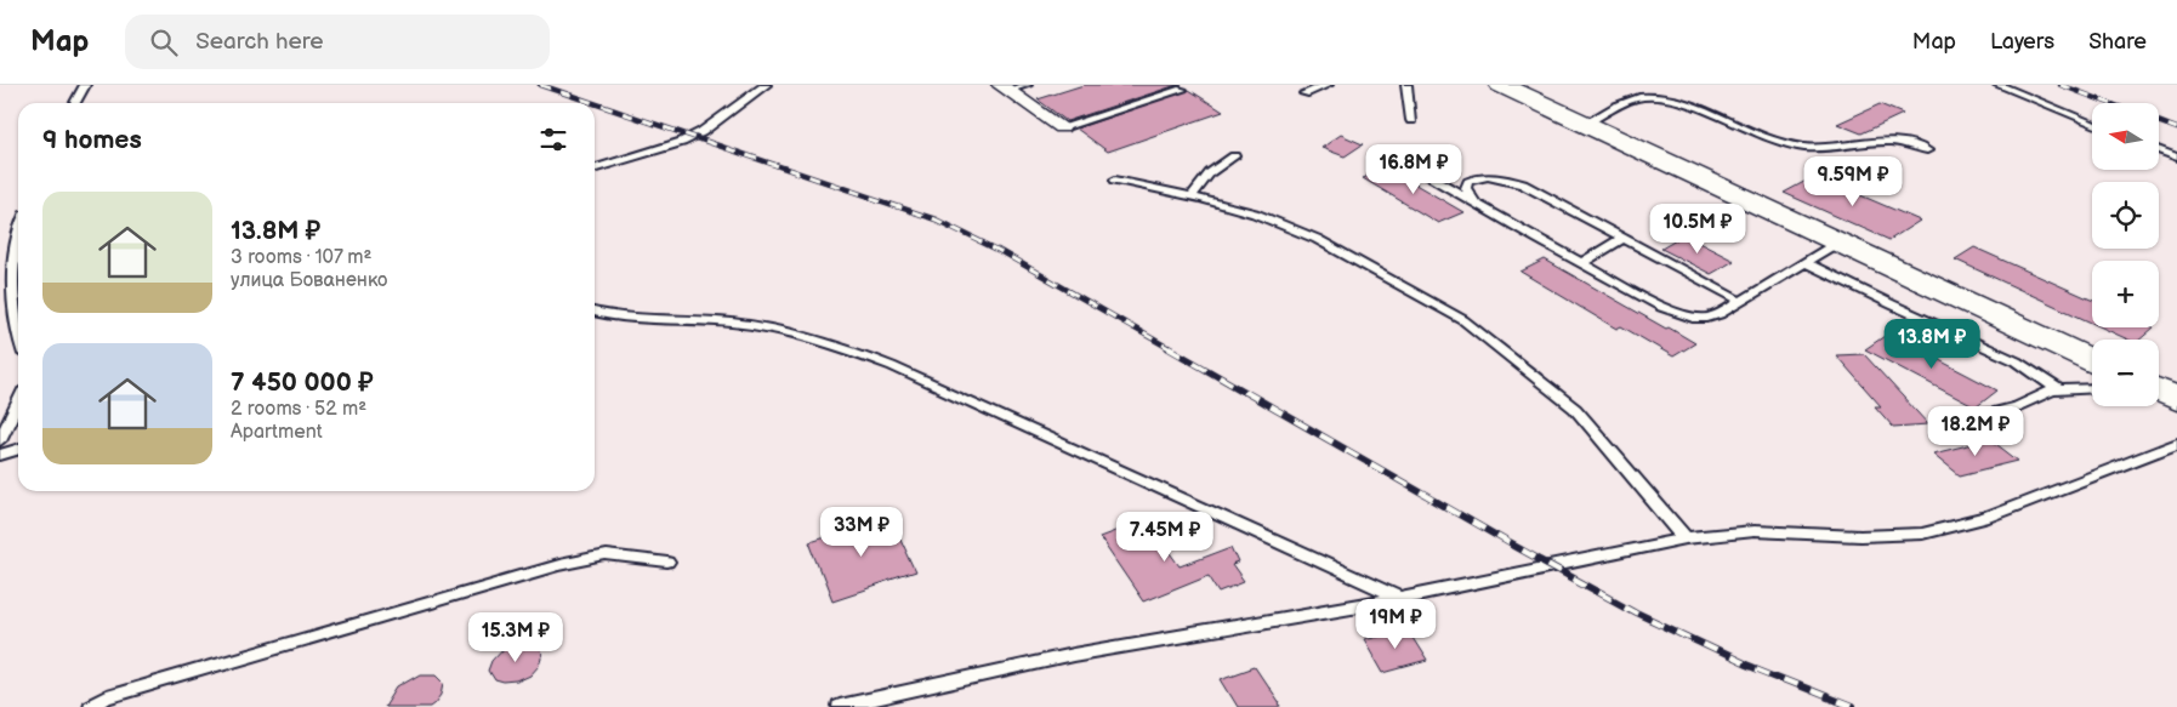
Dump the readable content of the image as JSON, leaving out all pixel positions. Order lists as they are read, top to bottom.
{
  "north": "left",
  "page": {
    "header": "Map",
    "search": "Search here",
    "nav": ["Map", "Layers", "Share"],
    "map_buttons": ["+", "−"],
    "heading": "9 homes",
    "price": [
      "16.8M ₽",
      "9.59M ₽",
      "10.5M ₽",
      "13.8M ₽",
      "18.2M ₽",
      "33M ₽",
      "7.45M ₽",
      "19M ₽",
      "15.3M ₽"
    ],
    "list": [
      {
        "name": "13.8M ₽",
        "note": "3 rooms · 107 m² · улица Бованенко"
      },
      {
        "name": "7 450 000 ₽",
        "note": "2 rooms · 52 m² · Apartment"
      }
    ]
  }
}
